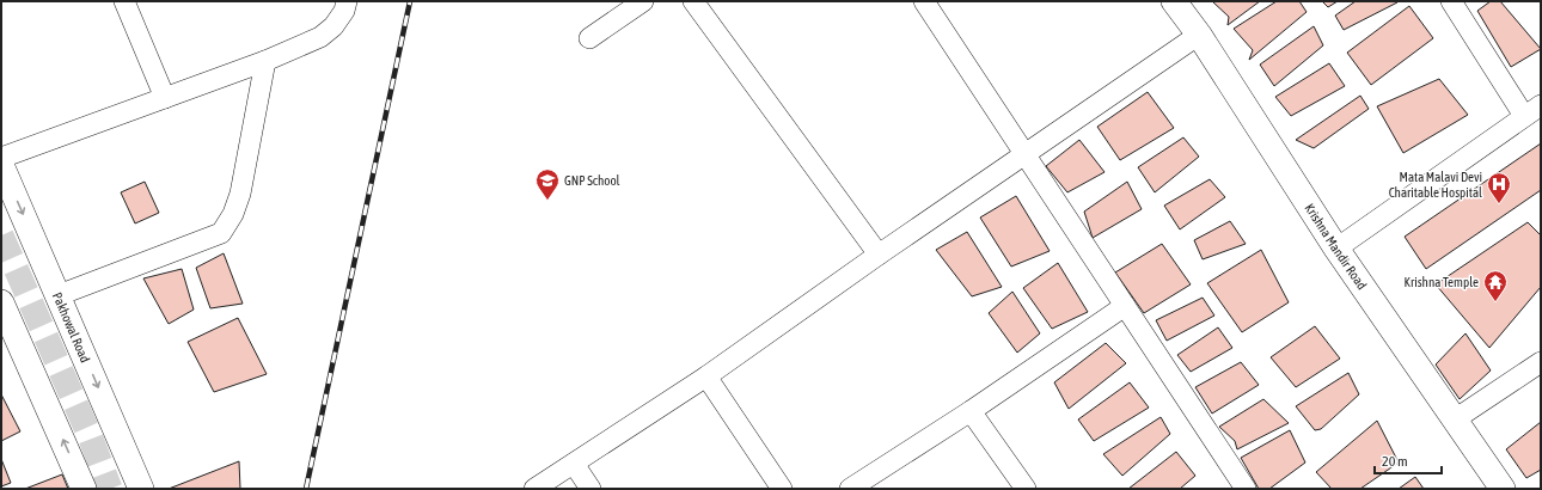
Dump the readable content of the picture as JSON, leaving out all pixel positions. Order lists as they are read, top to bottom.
{
  "streets": {
    "street": ["Krishna Mandir Road", "Pakhowal Road"]
  },
  "places": {
    "school or university": ["GNP School"],
    "hospital": ["Mata Malavi Devi Charitable Hospital"],
    "temple": ["Krishna Temple"]
  },
  "scale_bar": "20 m"
}
